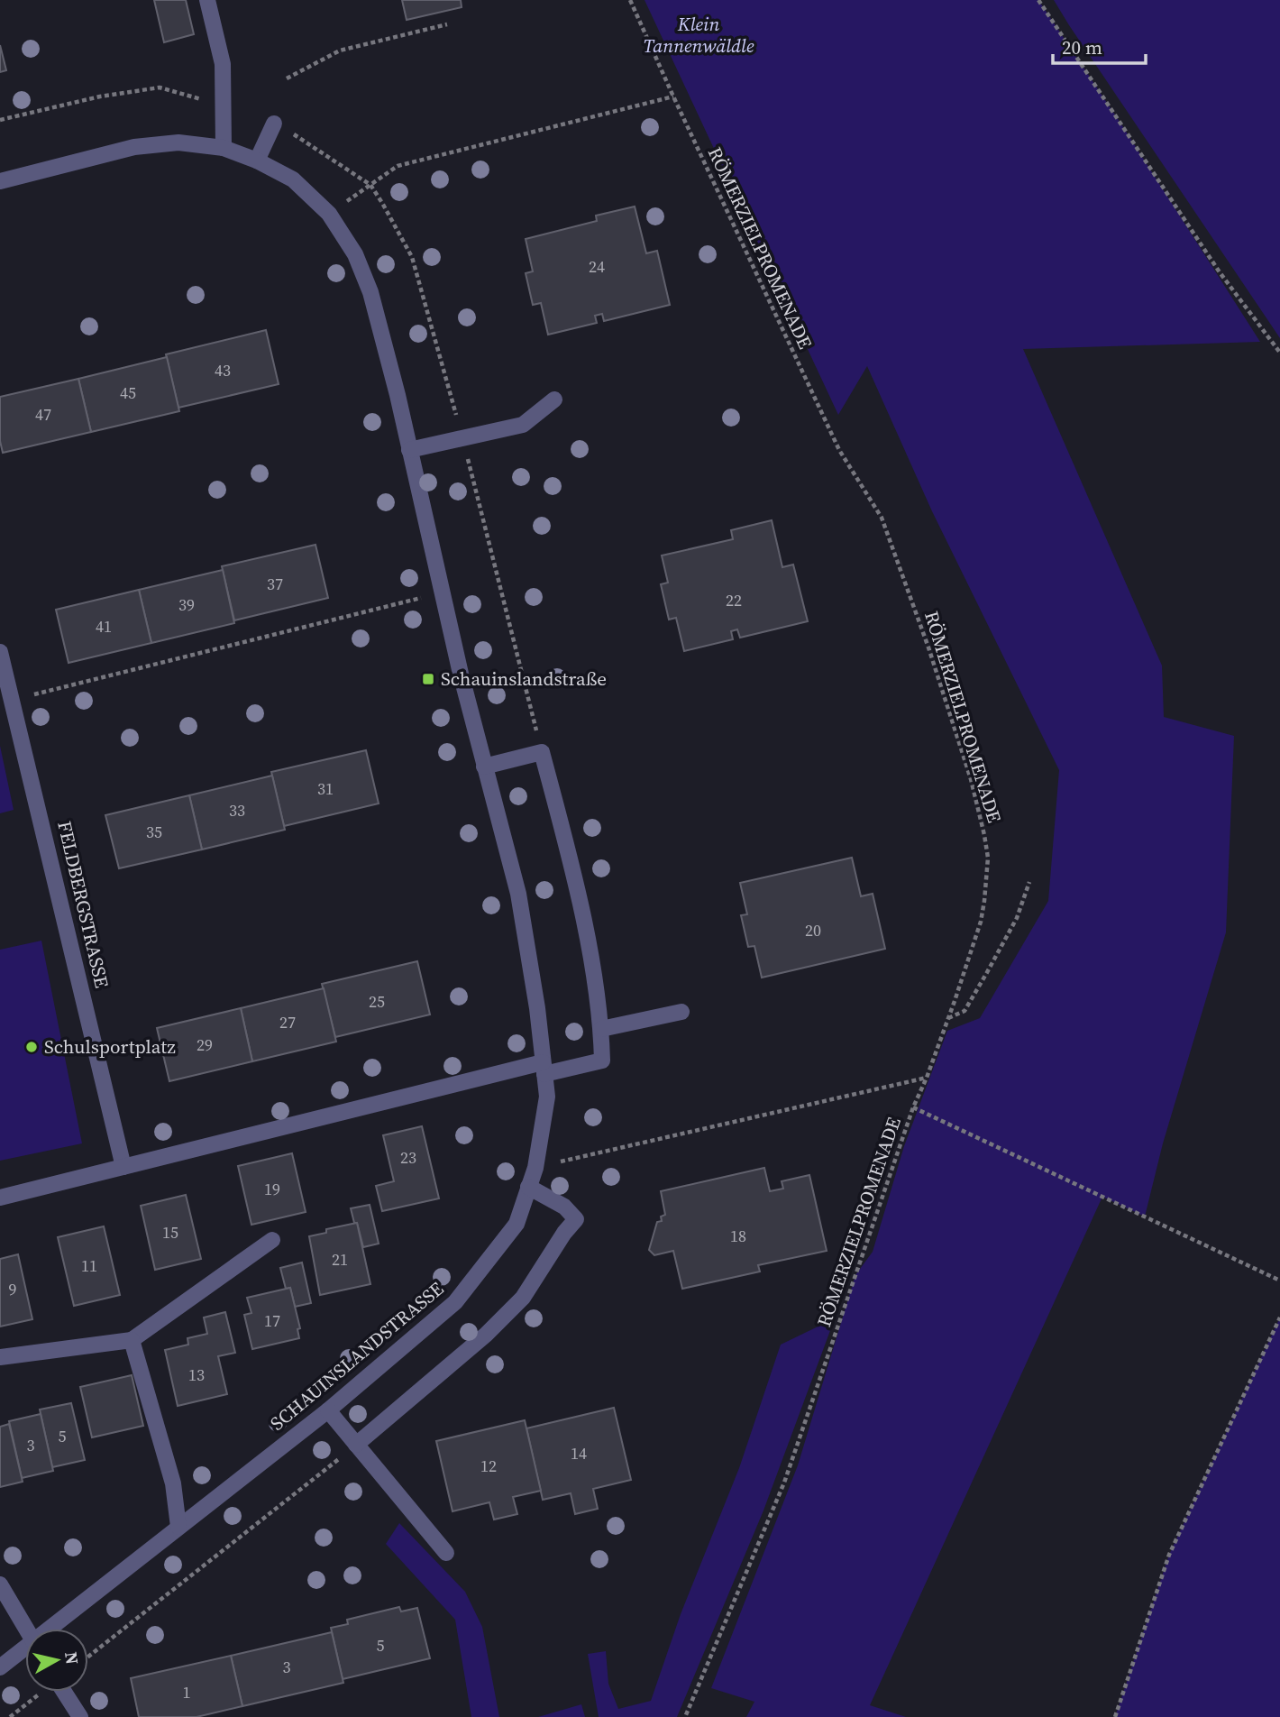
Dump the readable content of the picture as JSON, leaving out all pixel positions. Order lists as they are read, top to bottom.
{
  "streets": {
    "street": ["FELDBERGSTRASSE", "SCHAUINSLANDSTRASSE"],
    "path": ["RÖMERZIELPROMENADE"]
  },
  "parks": ["Klein Tannenwäldle"],
  "places": {
    "transit": ["Schauinslandstraße"],
    "other": ["Schulsportplatz"]
  },
  "house_numbers": [
    "24",
    "43",
    "45",
    "47",
    "37",
    "22",
    "39",
    "41",
    "31",
    "33",
    "35",
    "20",
    "25",
    "27",
    "29",
    "23",
    "19",
    "15",
    "18",
    "21",
    "11",
    "9",
    "17",
    "13",
    "5",
    "3",
    "14",
    "12",
    "5",
    "3",
    "1"
  ],
  "scale_bar": "20 m",
  "north": "right"
}
